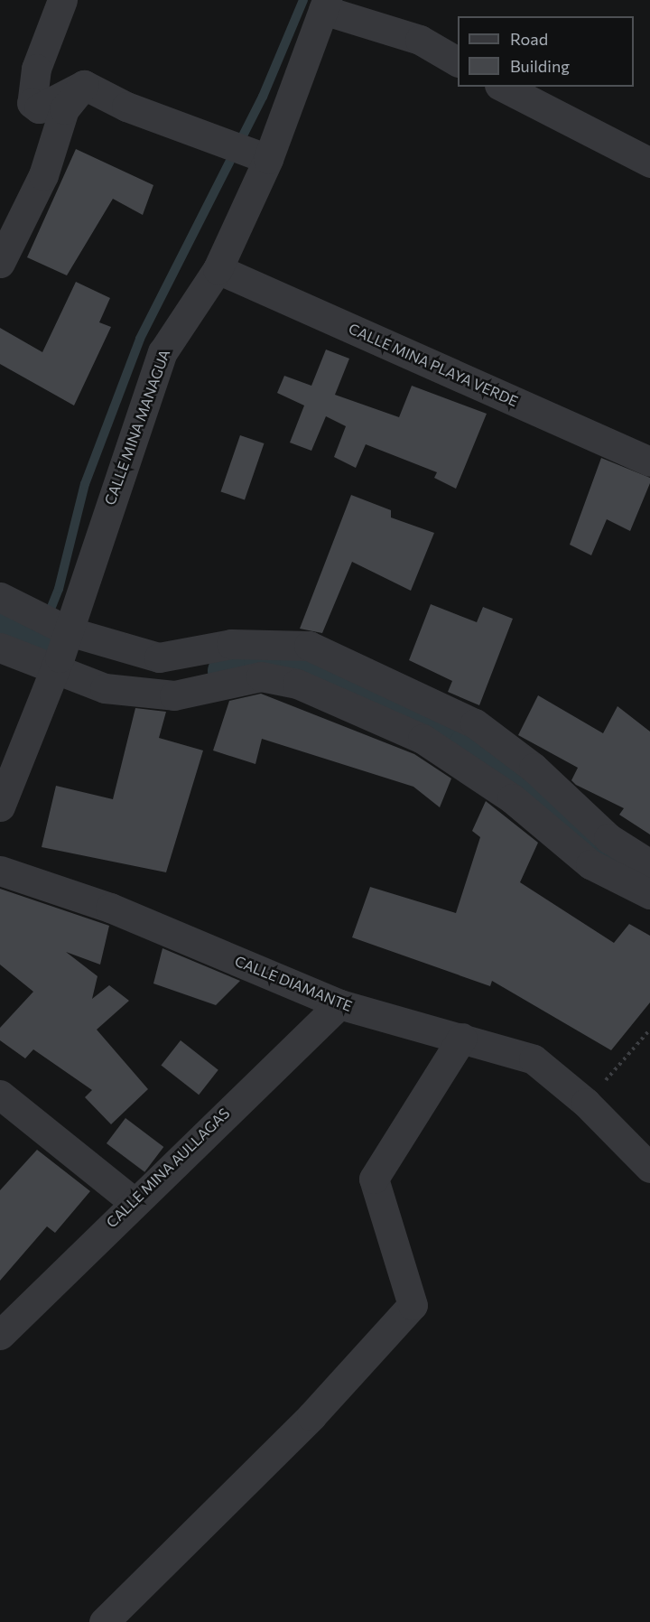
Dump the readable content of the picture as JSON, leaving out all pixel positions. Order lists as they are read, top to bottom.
{
  "streets": {
    "street": [
      "CALLE MINA PLAYA VERDE",
      "CALLE MINA MANAGUA",
      "CALLE DIAMANTE",
      "CALLE MINA AULLAGAS"
    ]
  },
  "crossings": [
    ["CALLE MINA PLAYA VERDE", "CALLE MINA MANAGUA"],
    ["CALLE DIAMANTE", "CALLE MINA AULLAGAS"]
  ],
  "legend": ["Road", "Building"]
}
